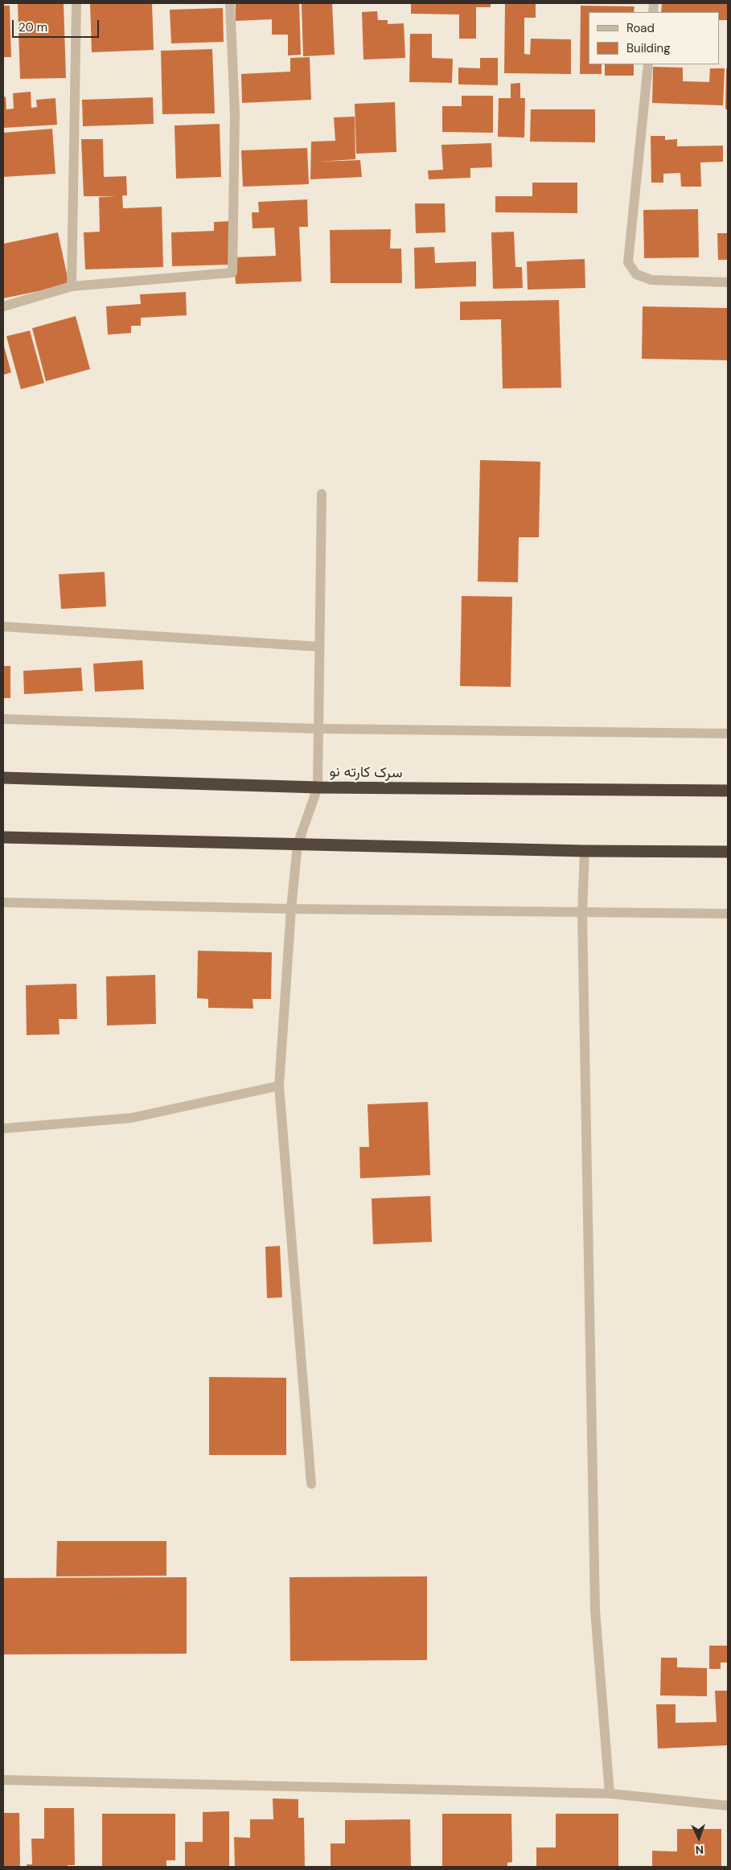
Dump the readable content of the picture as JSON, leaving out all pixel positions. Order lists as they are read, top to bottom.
{
  "streets": {
    "highway": ["سرک کارته نو"]
  },
  "legend": ["Road", "Building"],
  "scale_bar": "20 m",
  "north": "bottom"
}
